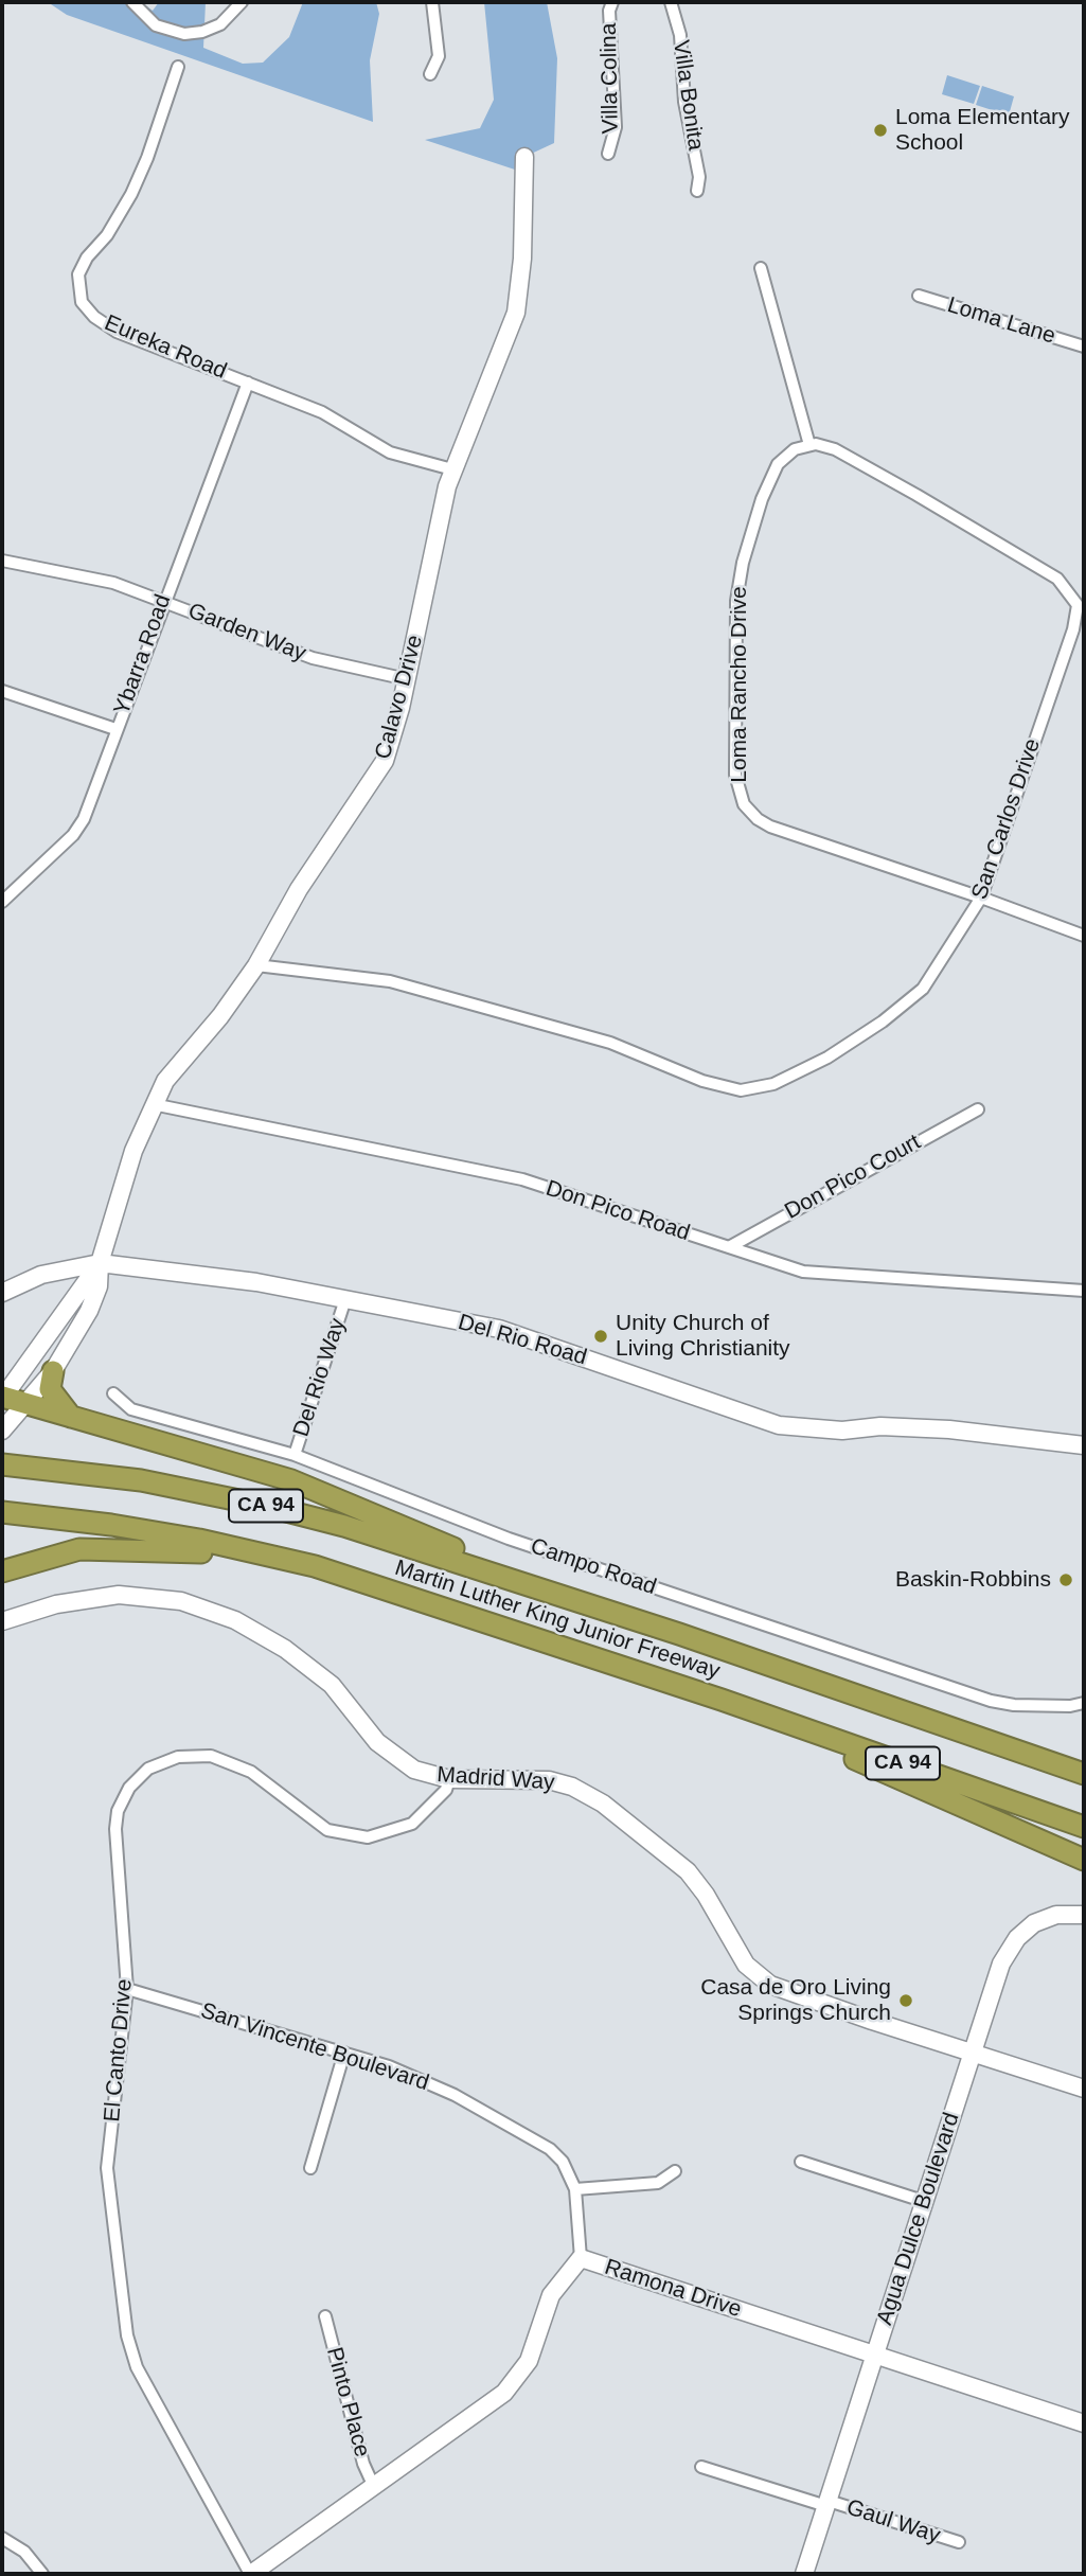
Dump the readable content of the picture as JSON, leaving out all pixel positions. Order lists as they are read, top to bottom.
{
  "streets": {
    "highway": ["CA 94", "Martin Luther King Junior Freeway"],
    "street": [
      "Villa Colina",
      "Villa Bonita",
      "Loma Lane",
      "Eureka Road",
      "Garden Way",
      "Ybarra Road",
      "Loma Rancho Drive",
      "Calavo Drive",
      "San Carlos Drive",
      "Don Pico Court",
      "Don Pico Road",
      "Del Rio Road",
      "Del Rio Way",
      "Campo Road",
      "Madrid Way",
      "San Vincente Boulevard",
      "El Canto Drive",
      "Agua Dulce Boulevard",
      "Ramona Drive",
      "Pinto Place",
      "Gaul Way"
    ]
  },
  "crossings": [
    ["Eureka Road", "Ybarra Road"],
    ["Eureka Road", "Calavo Drive"],
    ["Garden Way", "Ybarra Road"],
    ["Garden Way", "Calavo Drive"],
    ["Loma Rancho Drive", "San Carlos Drive"],
    ["Calavo Drive", "San Carlos Drive"],
    ["Calavo Drive", "Don Pico Road"],
    ["Calavo Drive", "Del Rio Road"],
    ["Don Pico Court", "Don Pico Road"],
    ["Del Rio Road", "Del Rio Way"],
    ["Del Rio Way", "Campo Road"],
    ["Madrid Way", "El Canto Drive"],
    ["Madrid Way", "Agua Dulce Boulevard"],
    ["San Vincente Boulevard", "El Canto Drive"],
    ["San Vincente Boulevard", "Ramona Drive"],
    ["El Canto Drive", "Ramona Drive"],
    ["Agua Dulce Boulevard", "Ramona Drive"],
    ["Agua Dulce Boulevard", "Gaul Way"],
    ["Ramona Drive", "Pinto Place"]
  ],
  "places": [
    "Loma Elementary School",
    "Unity Church of Living Christianity",
    "Baskin-Robbins",
    "Casa de Oro Living Springs Church"
  ]
}
